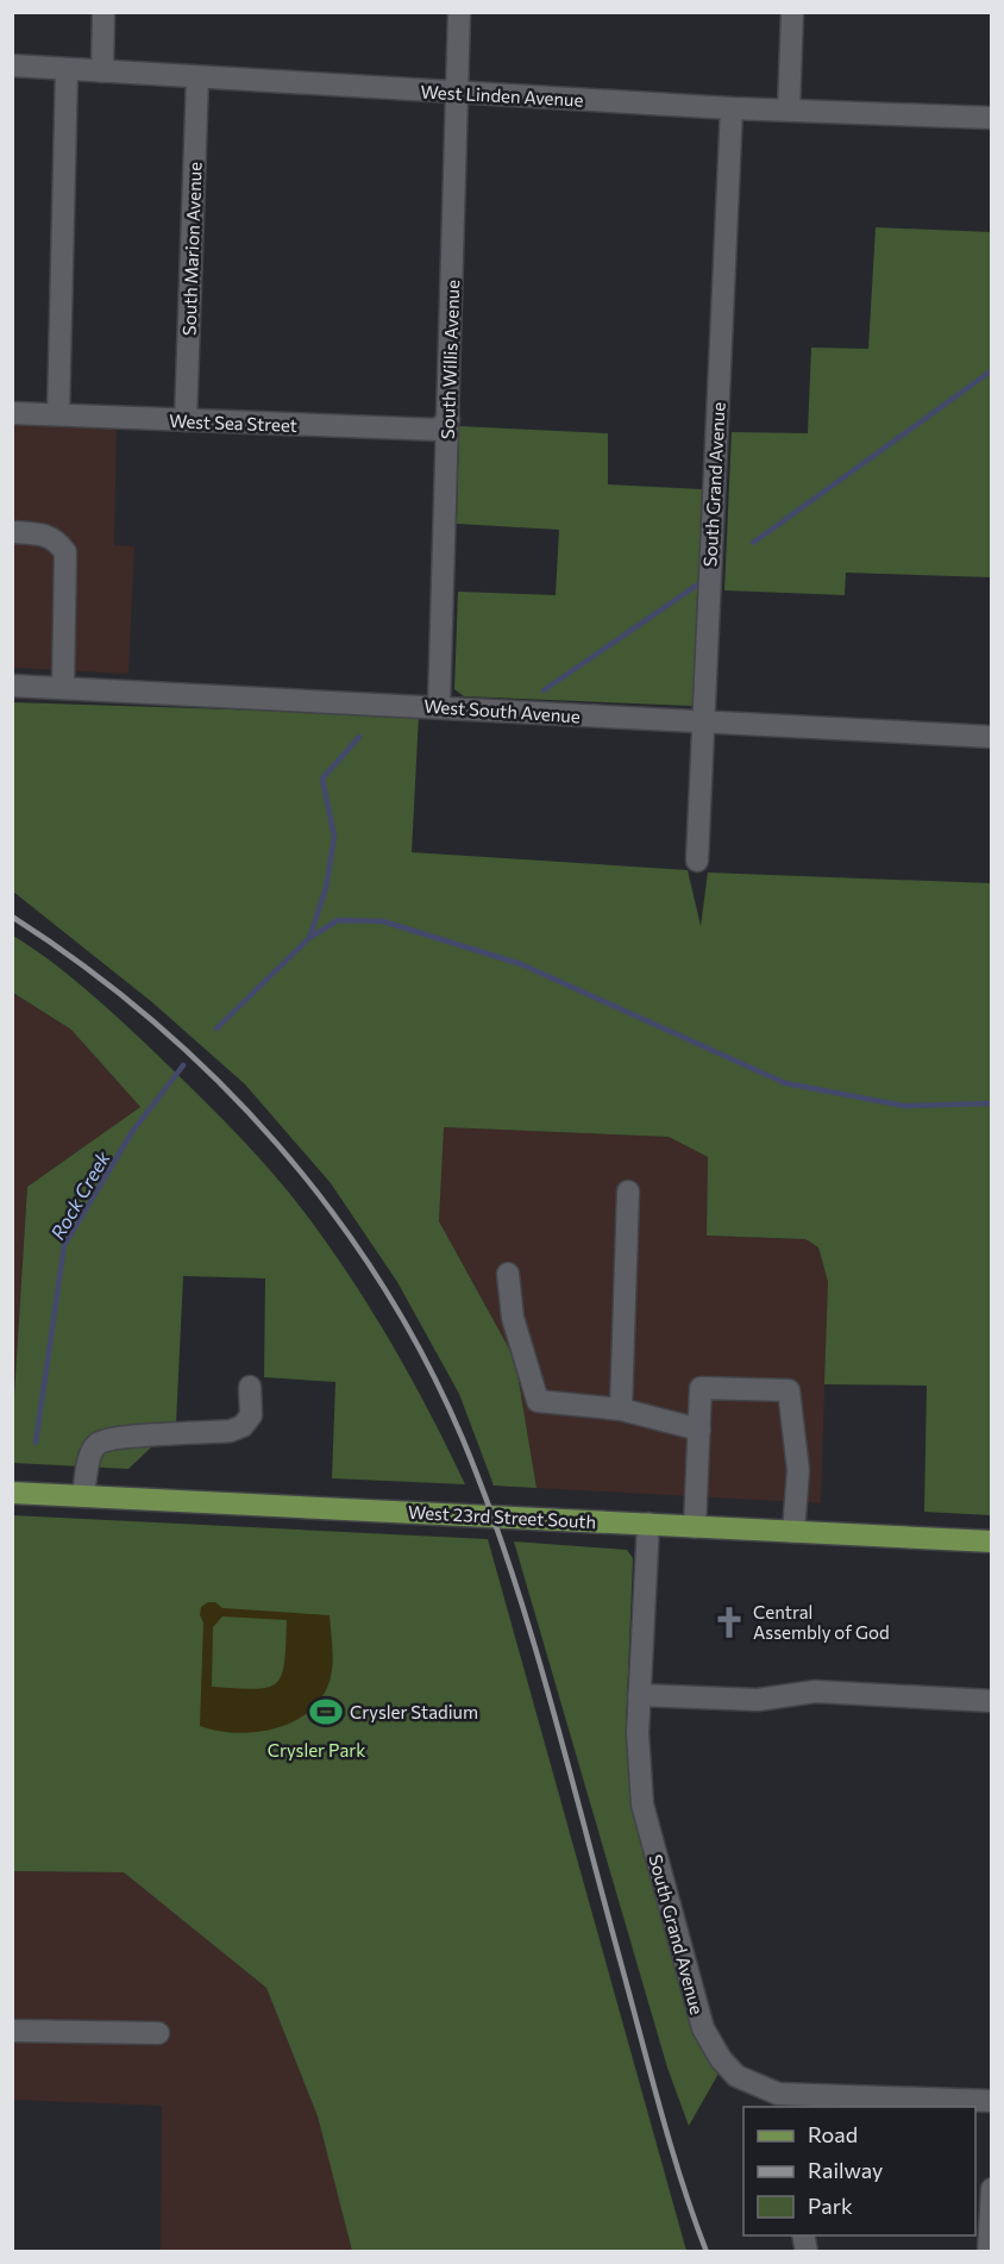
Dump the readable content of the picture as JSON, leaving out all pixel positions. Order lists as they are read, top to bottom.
{
  "streets": {
    "main road": ["West 23rd Street South"],
    "street": [
      "West Linden Avenue",
      "South Marion Avenue",
      "South Willis Avenue",
      "West Sea Street",
      "South Grand Avenue",
      "West South Avenue"
    ]
  },
  "crossings": [
    ["West Linden Avenue", "South Marion Avenue"],
    ["West Linden Avenue", "South Willis Avenue"],
    ["West Linden Avenue", "South Grand Avenue"],
    ["South Marion Avenue", "West Sea Street"],
    ["South Willis Avenue", "West Sea Street"],
    ["South Willis Avenue", "West South Avenue"],
    ["South Grand Avenue", "West South Avenue"],
    ["South Grand Avenue", "West 23rd Street South"]
  ],
  "water": ["Rock Creek"],
  "parks": ["Crysler Park"],
  "places": {
    "church": ["Central Assembly of God"],
    "sports": ["Crysler Stadium"]
  },
  "legend": ["Road", "Railway", "Park"]
}
